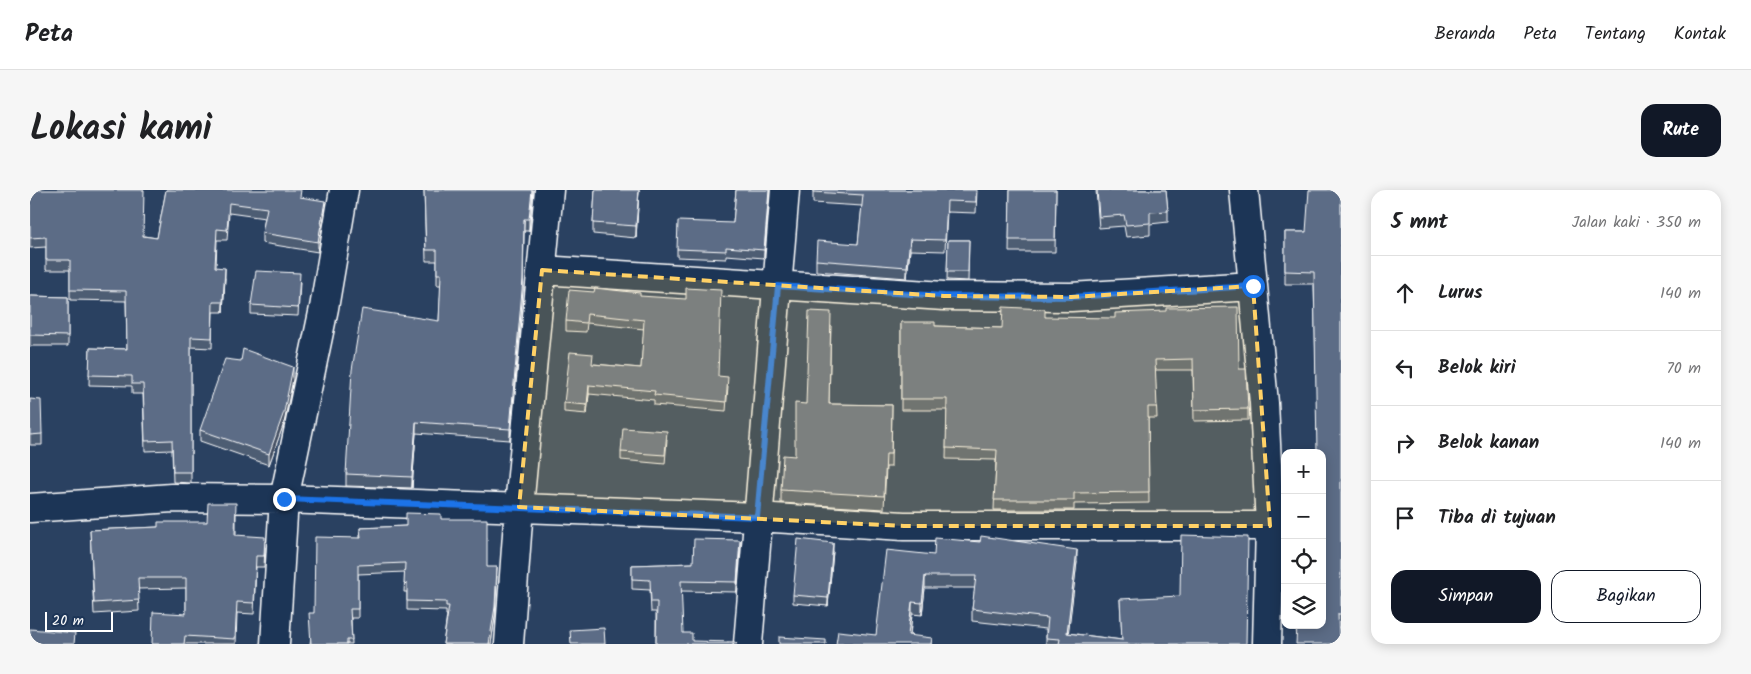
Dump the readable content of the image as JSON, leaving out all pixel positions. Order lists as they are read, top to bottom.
{
  "scale_bar": "20 m",
  "page": {
    "header": "Peta",
    "nav": [
      "Beranda",
      "Peta",
      "Tentang",
      "Kontak"
    ],
    "title": "Lokasi kami",
    "buttons": [
      "Rute",
      ["Simpan", "Bagikan"]
    ],
    "heading": ["5 mnt", "Jalan kaki · 350 m"],
    "list": [
      ["Lurus", "140 m"],
      ["Belok kiri", "70 m"],
      ["Belok kanan", "140 m"],
      "Tiba di tujuan"
    ],
    "map_buttons": ["+", "−"],
    "scale": "20 m"
  }
}
